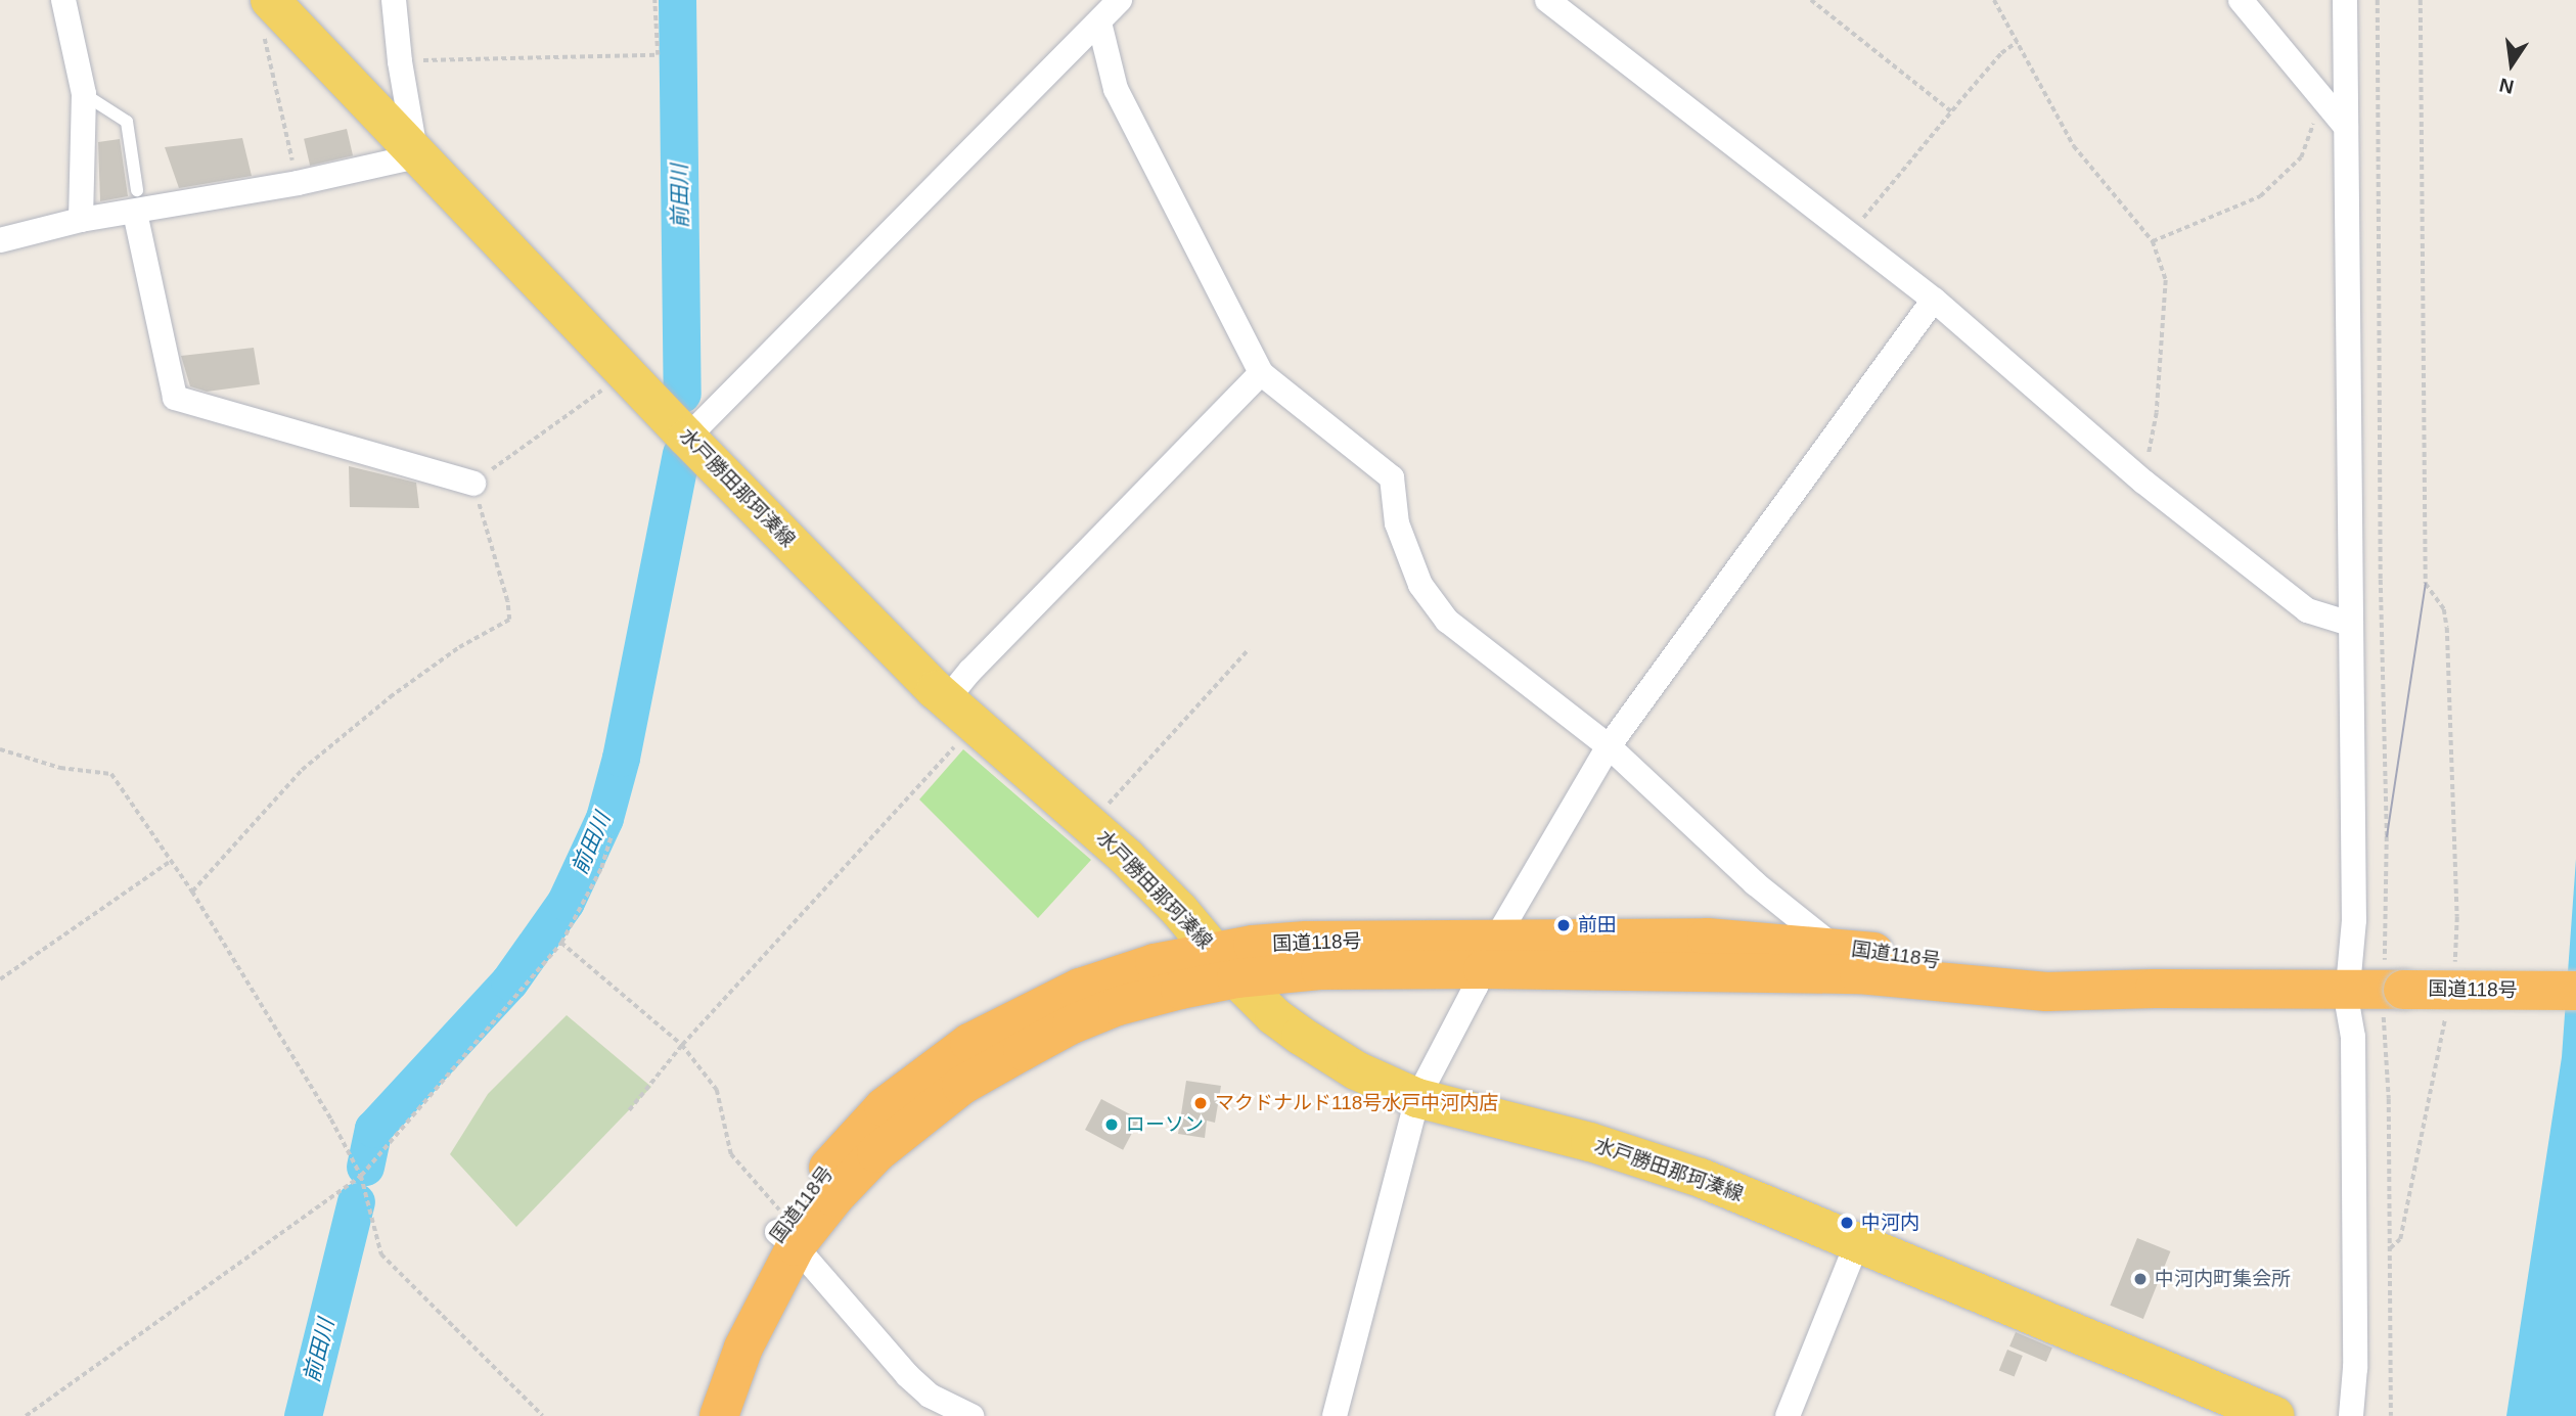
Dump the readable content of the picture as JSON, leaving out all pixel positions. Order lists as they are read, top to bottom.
{
  "streets": {
    "highway": ["国道118号"],
    "main road": ["水戸勝田那珂湊線"]
  },
  "crossings": [
    ["水戸勝田那珂湊線", "国道118号"]
  ],
  "water": ["前田川"],
  "places": [
    "前田",
    "マクドナルド118号水戸中河内店",
    "ローソン",
    "中河内",
    "中河内町集会所"
  ],
  "north": "bottom"
}
